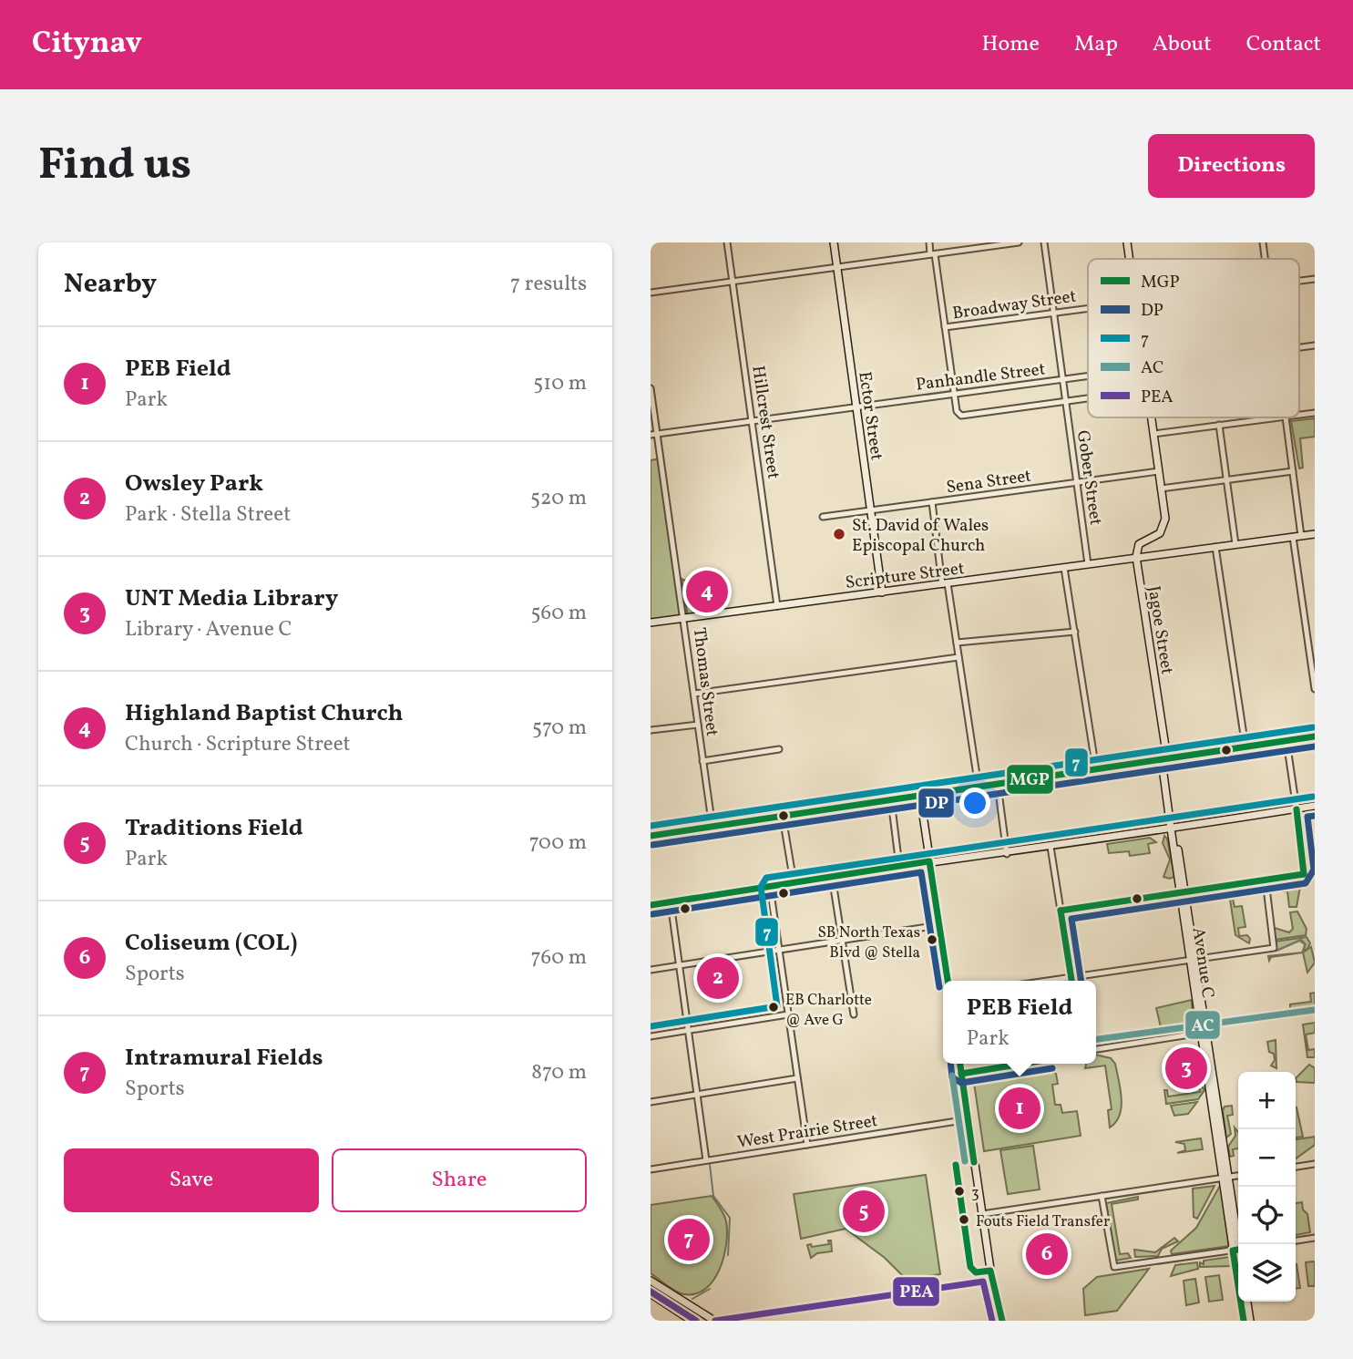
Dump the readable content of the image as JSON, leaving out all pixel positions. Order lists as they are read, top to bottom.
{
  "streets": {
    "street": [
      "Broadway Street",
      "Panhandle Street",
      "Ector Street",
      "Hillcrest Street",
      "Gober Street",
      "Sena Street",
      "Scripture Street",
      "Jagoe Street",
      "Thomas Street",
      "Avenue C",
      "West Prairie Street"
    ]
  },
  "crossings": [
    ["Broadway Street", "Gober Street"],
    ["Panhandle Street", "Ector Street"],
    ["Panhandle Street", "Hillcrest Street"],
    ["Panhandle Street", "Gober Street"],
    ["Panhandle Street", "Thomas Street"],
    ["Ector Street", "Sena Street"],
    ["Ector Street", "Scripture Street"],
    ["Hillcrest Street", "Scripture Street"],
    ["Gober Street", "Sena Street"],
    ["Gober Street", "Scripture Street"],
    ["Scripture Street", "Jagoe Street"],
    ["Scripture Street", "Thomas Street"],
    ["Jagoe Street", "Avenue C"]
  ],
  "places": [
    "St. David of Wales Episcopal Church",
    "SB North Texas Blvd @ Stella",
    "EB Charlotte @ Ave G",
    "3",
    "Fouts Field Transfer"
  ],
  "lines": [
    "transit line 7",
    "transit line MGP",
    "transit line DP",
    "transit line AC",
    "transit line PEA"
  ],
  "legend": [
    "MGP",
    "DP",
    "7",
    "AC",
    "PEA"
  ],
  "page": {
    "header": "Citynav",
    "nav": [
      "Home",
      "Map",
      "About",
      "Contact"
    ],
    "buttons": [
      "Directions",
      ["Save", "Share"]
    ],
    "title": "Find us",
    "heading": ["Nearby", "7 results"],
    "list": [
      {
        "mark": "1",
        "name": "PEB Field",
        "note": "Park",
        "value": "510 m"
      },
      {
        "mark": "2",
        "name": "Owsley Park",
        "note": "Park · Stella Street",
        "value": "520 m"
      },
      {
        "mark": "3",
        "name": "UNT Media Library",
        "note": "Library · Avenue C",
        "value": "560 m"
      },
      {
        "mark": "4",
        "name": "Highland Baptist Church",
        "note": "Church · Scripture Street",
        "value": "570 m"
      },
      {
        "mark": "5",
        "name": "Traditions Field",
        "note": "Park",
        "value": "700 m"
      },
      {
        "mark": "6",
        "name": "Coliseum (COL)",
        "note": "Sports",
        "value": "760 m"
      },
      {
        "mark": "7",
        "name": "Intramural Fields",
        "note": "Sports",
        "value": "870 m"
      }
    ],
    "pins": [
      "4",
      "2",
      "3",
      "1",
      "5",
      "7",
      "6"
    ],
    "popup": ["PEB Field", "Park"],
    "map_buttons": ["+", "−"]
  }
}
